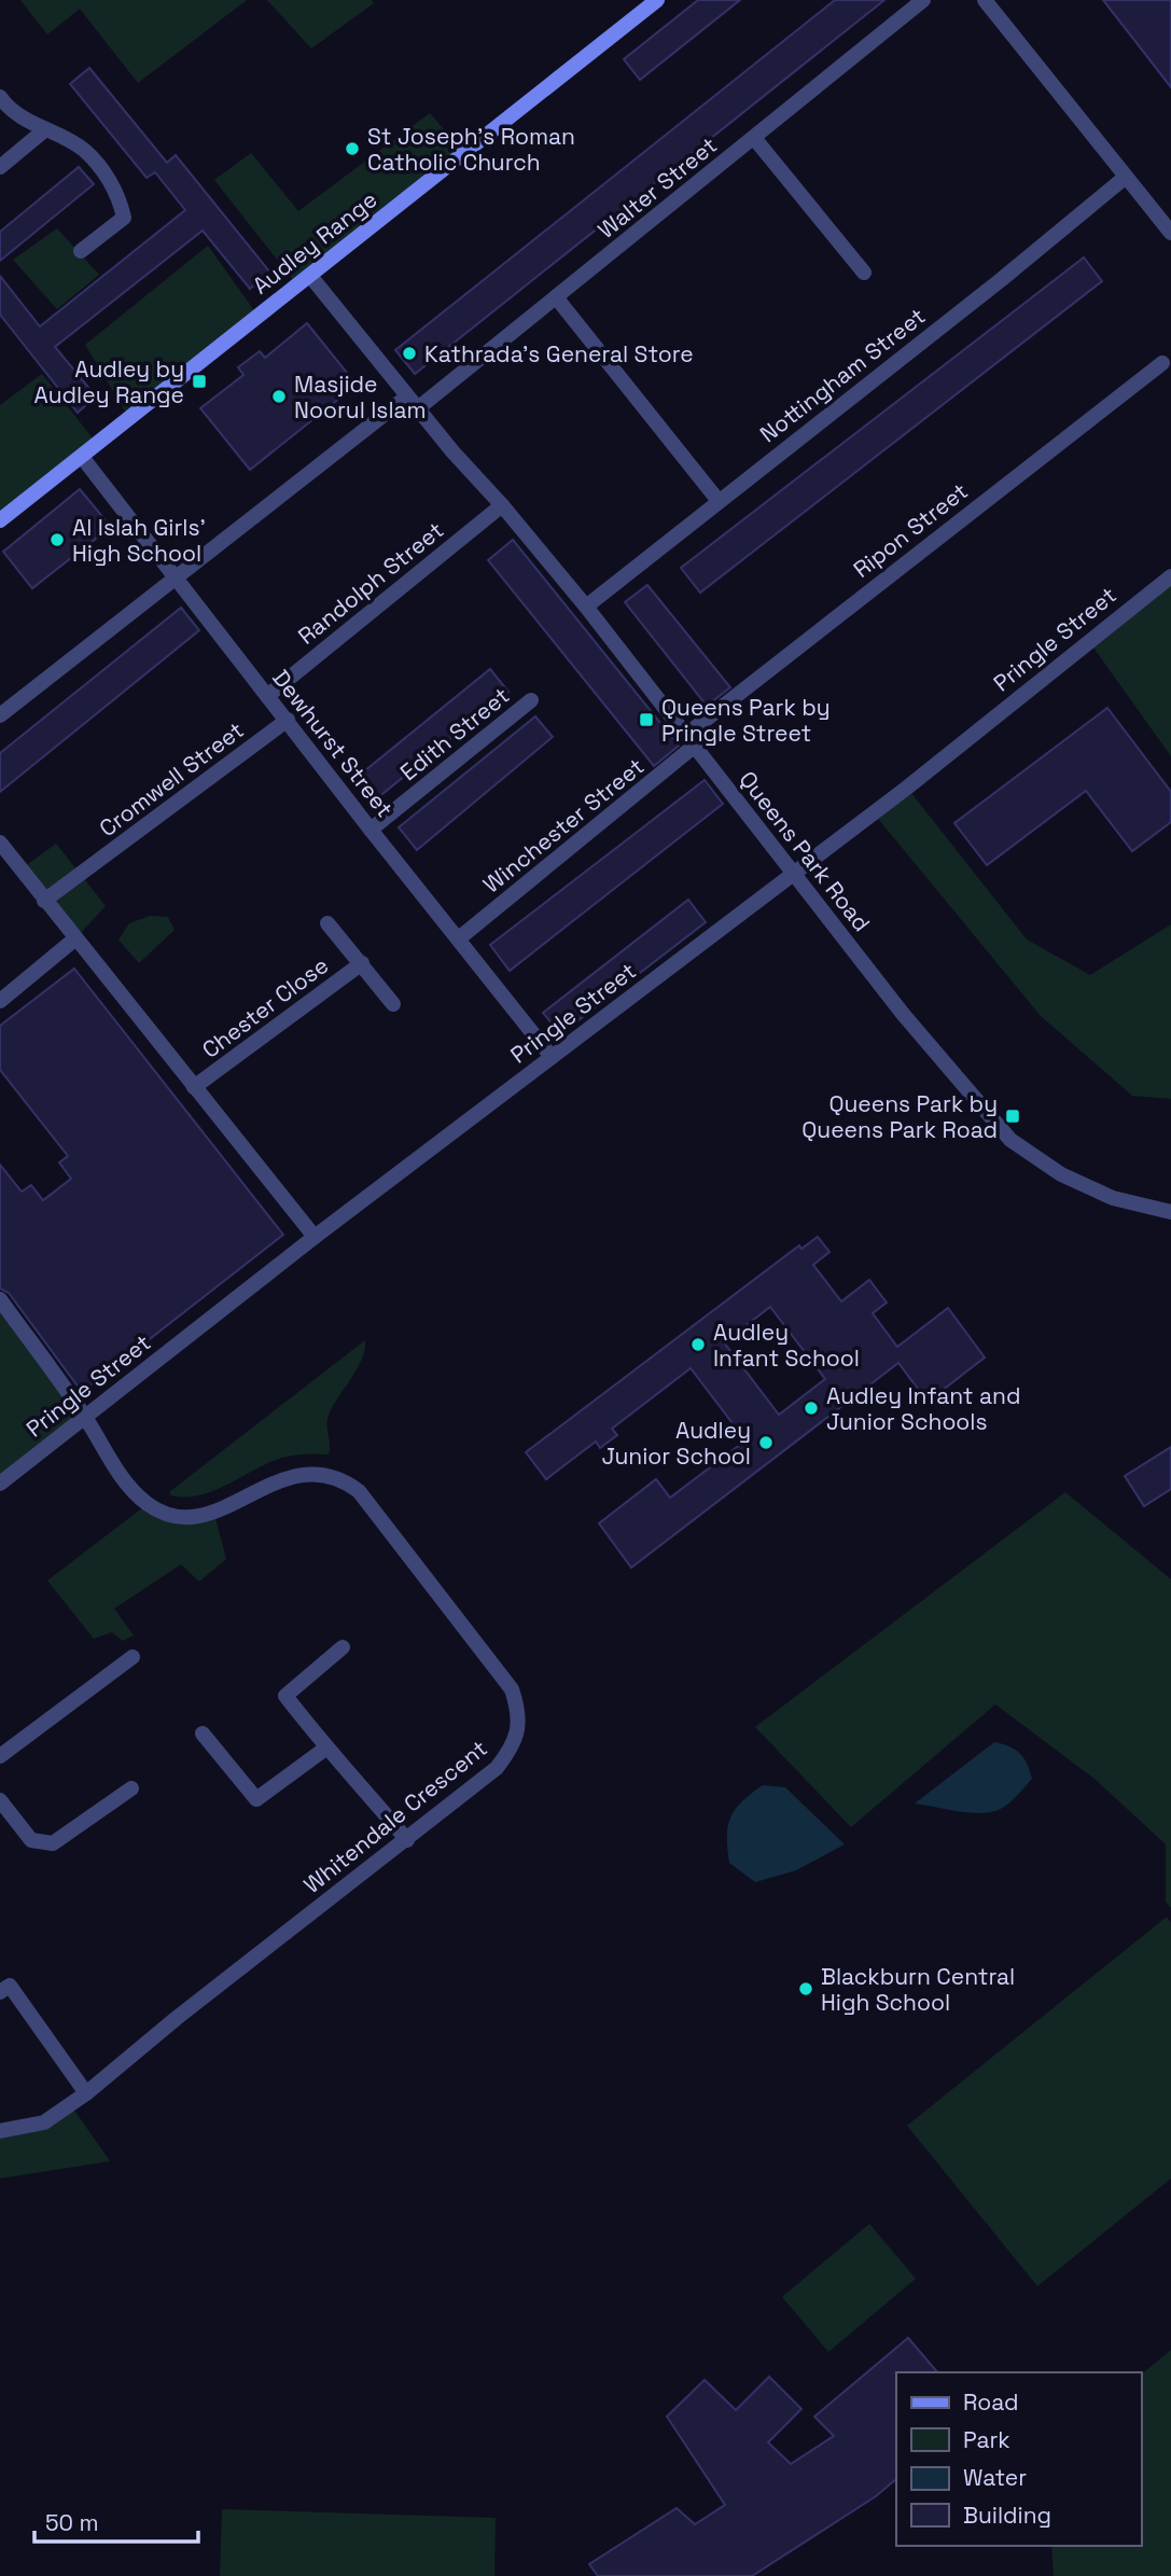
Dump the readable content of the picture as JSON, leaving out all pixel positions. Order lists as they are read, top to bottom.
{
  "streets": {
    "street": [
      "Walter Street",
      "Audley Range",
      "Nottingham Street",
      "Ripon Street",
      "Randolph Street",
      "Pringle Street",
      "Edith Street",
      "Dewhurst Street",
      "Cromwell Street",
      "Winchester Street",
      "Queens Park Road",
      "Chester Close",
      "Whitendale Crescent"
    ]
  },
  "crossings": [
    ["Walter Street", "Dewhurst Street"],
    ["Walter Street", "Queens Park Road"],
    ["Audley Range", "Dewhurst Street"],
    ["Audley Range", "Queens Park Road"],
    ["Nottingham Street", "Queens Park Road"],
    ["Ripon Street", "Winchester Street"],
    ["Ripon Street", "Queens Park Road"],
    ["Randolph Street", "Dewhurst Street"],
    ["Randolph Street", "Queens Park Road"],
    ["Pringle Street", "Dewhurst Street"],
    ["Pringle Street", "Queens Park Road"],
    ["Pringle Street", "Chester Close"],
    ["Pringle Street", "Whitendale Crescent"],
    ["Edith Street", "Dewhurst Street"],
    ["Dewhurst Street", "Cromwell Street"],
    ["Dewhurst Street", "Winchester Street"],
    ["Cromwell Street", "Chester Close"],
    ["Winchester Street", "Queens Park Road"]
  ],
  "places": {
    "other": [
      "St Joseph's Roman Catholic Church",
      "Kathrada's General Store",
      "Masjide Noorul Islam",
      "Al Islah Girls' High School",
      "Audley Infant School",
      "Audley Infant and Junior Schools",
      "Audley Junior School",
      "Blackburn Central High School"
    ],
    "transit": ["Audley by Audley Range", "Queens Park by Pringle Street", "Queens Park by Queens Park Road"]
  },
  "legend": [
    "Road",
    "Park",
    "Water",
    "Building"
  ],
  "scale_bar": "50 m"
}
